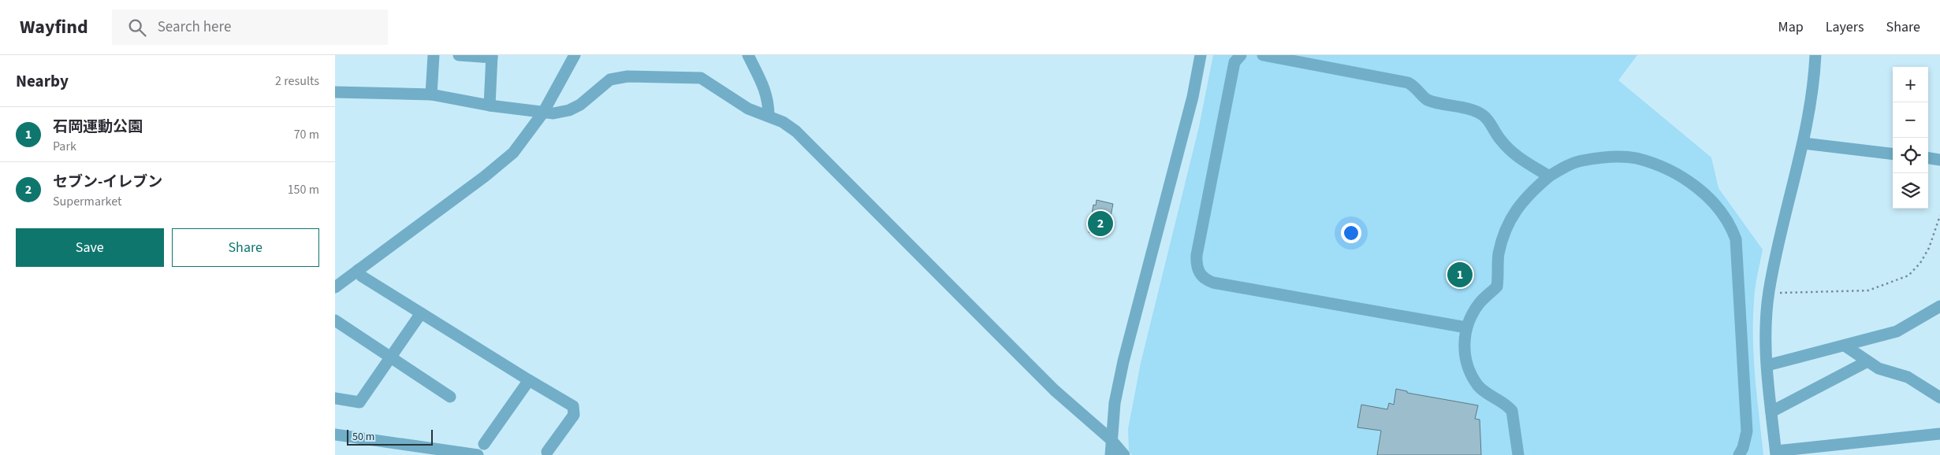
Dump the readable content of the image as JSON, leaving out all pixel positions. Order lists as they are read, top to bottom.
{
  "scale_bar": "50 m",
  "page": {
    "header": "Wayfind",
    "search": "Search here",
    "nav": ["Map", "Layers", "Share"],
    "heading": ["Nearby", "2 results"],
    "map_buttons": ["+", "−"],
    "list": [
      {
        "mark": "1",
        "name": "石岡運動公園",
        "note": "Park",
        "value": "70 m"
      },
      {
        "mark": "2",
        "name": "セブン-イレブン",
        "note": "Supermarket",
        "value": "150 m"
      }
    ],
    "pins": ["2", "1"],
    "buttons": ["Save", "Share"],
    "scale": "50 m"
  }
}
